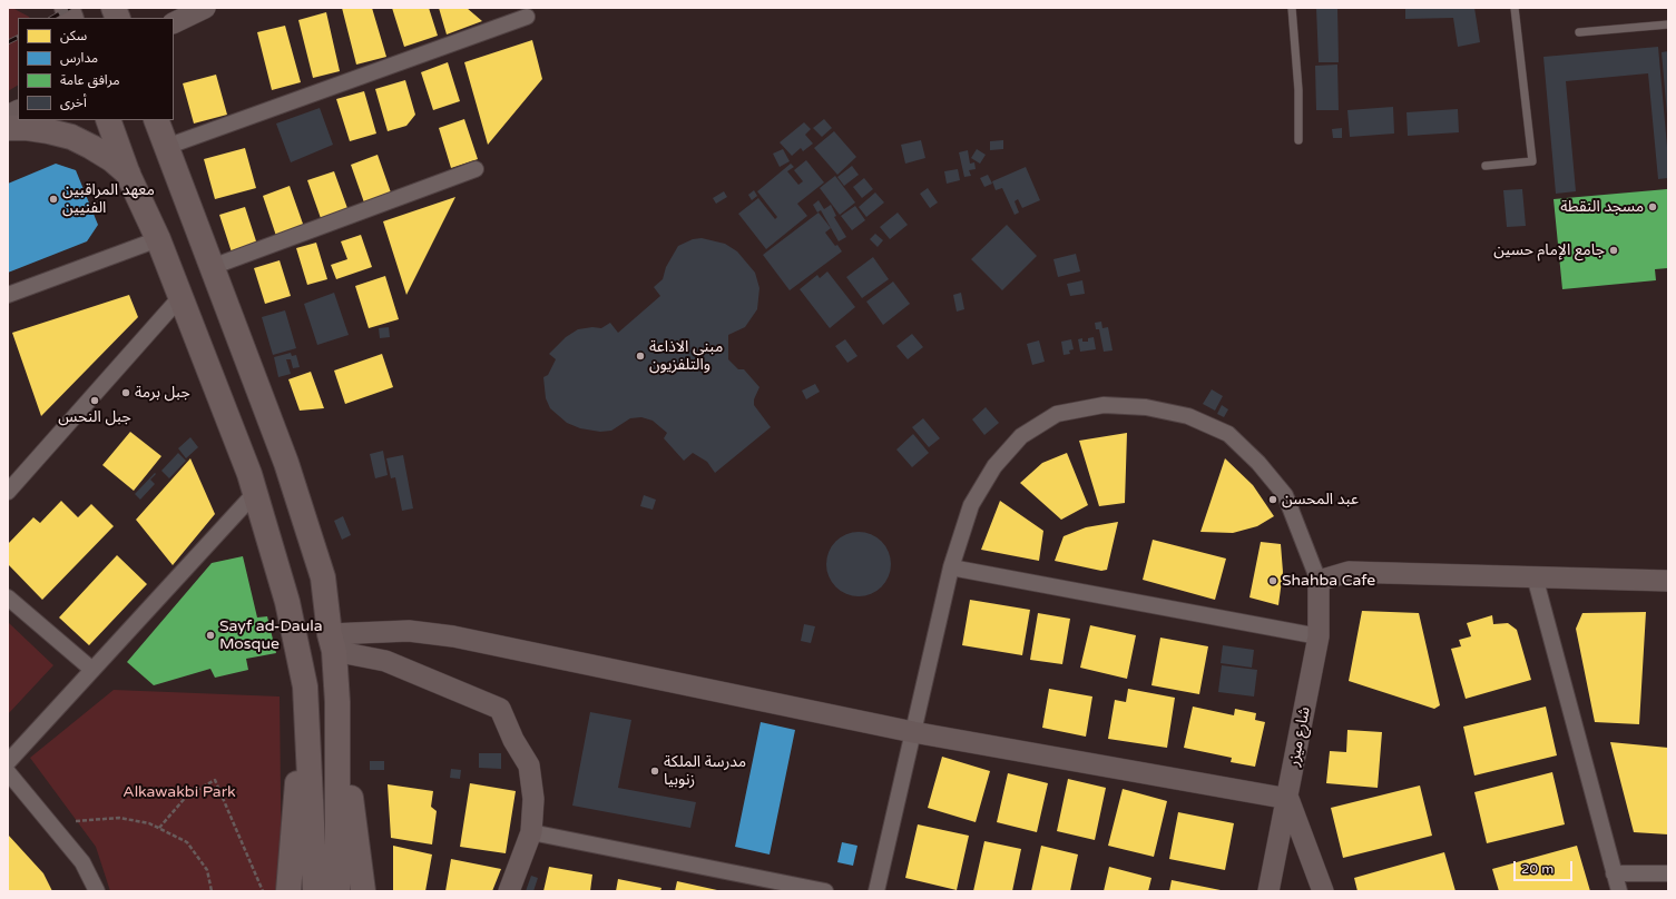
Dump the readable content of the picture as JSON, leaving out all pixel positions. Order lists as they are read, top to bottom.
{
  "streets": {
    "street": ["شارع ميزر"]
  },
  "parks": ["Alkawakbi Park"],
  "places": [
    "معهد المراقبين الفنيين",
    "مسجد النقطة",
    "جامع الإمام حسين",
    "مبنى الاذاعة والتلفزيون",
    "جبل برمة",
    "جبل النحس",
    "عبد المحسن",
    "Shahba Cafe",
    "Sayf ad-Daula Mosque",
    "مدرسة الملكة زنوبيا"
  ],
  "legend": [
    "سكن",
    "مدارس",
    "مرافق عامة",
    "أخرى"
  ],
  "scale_bar": "20 m"
}
